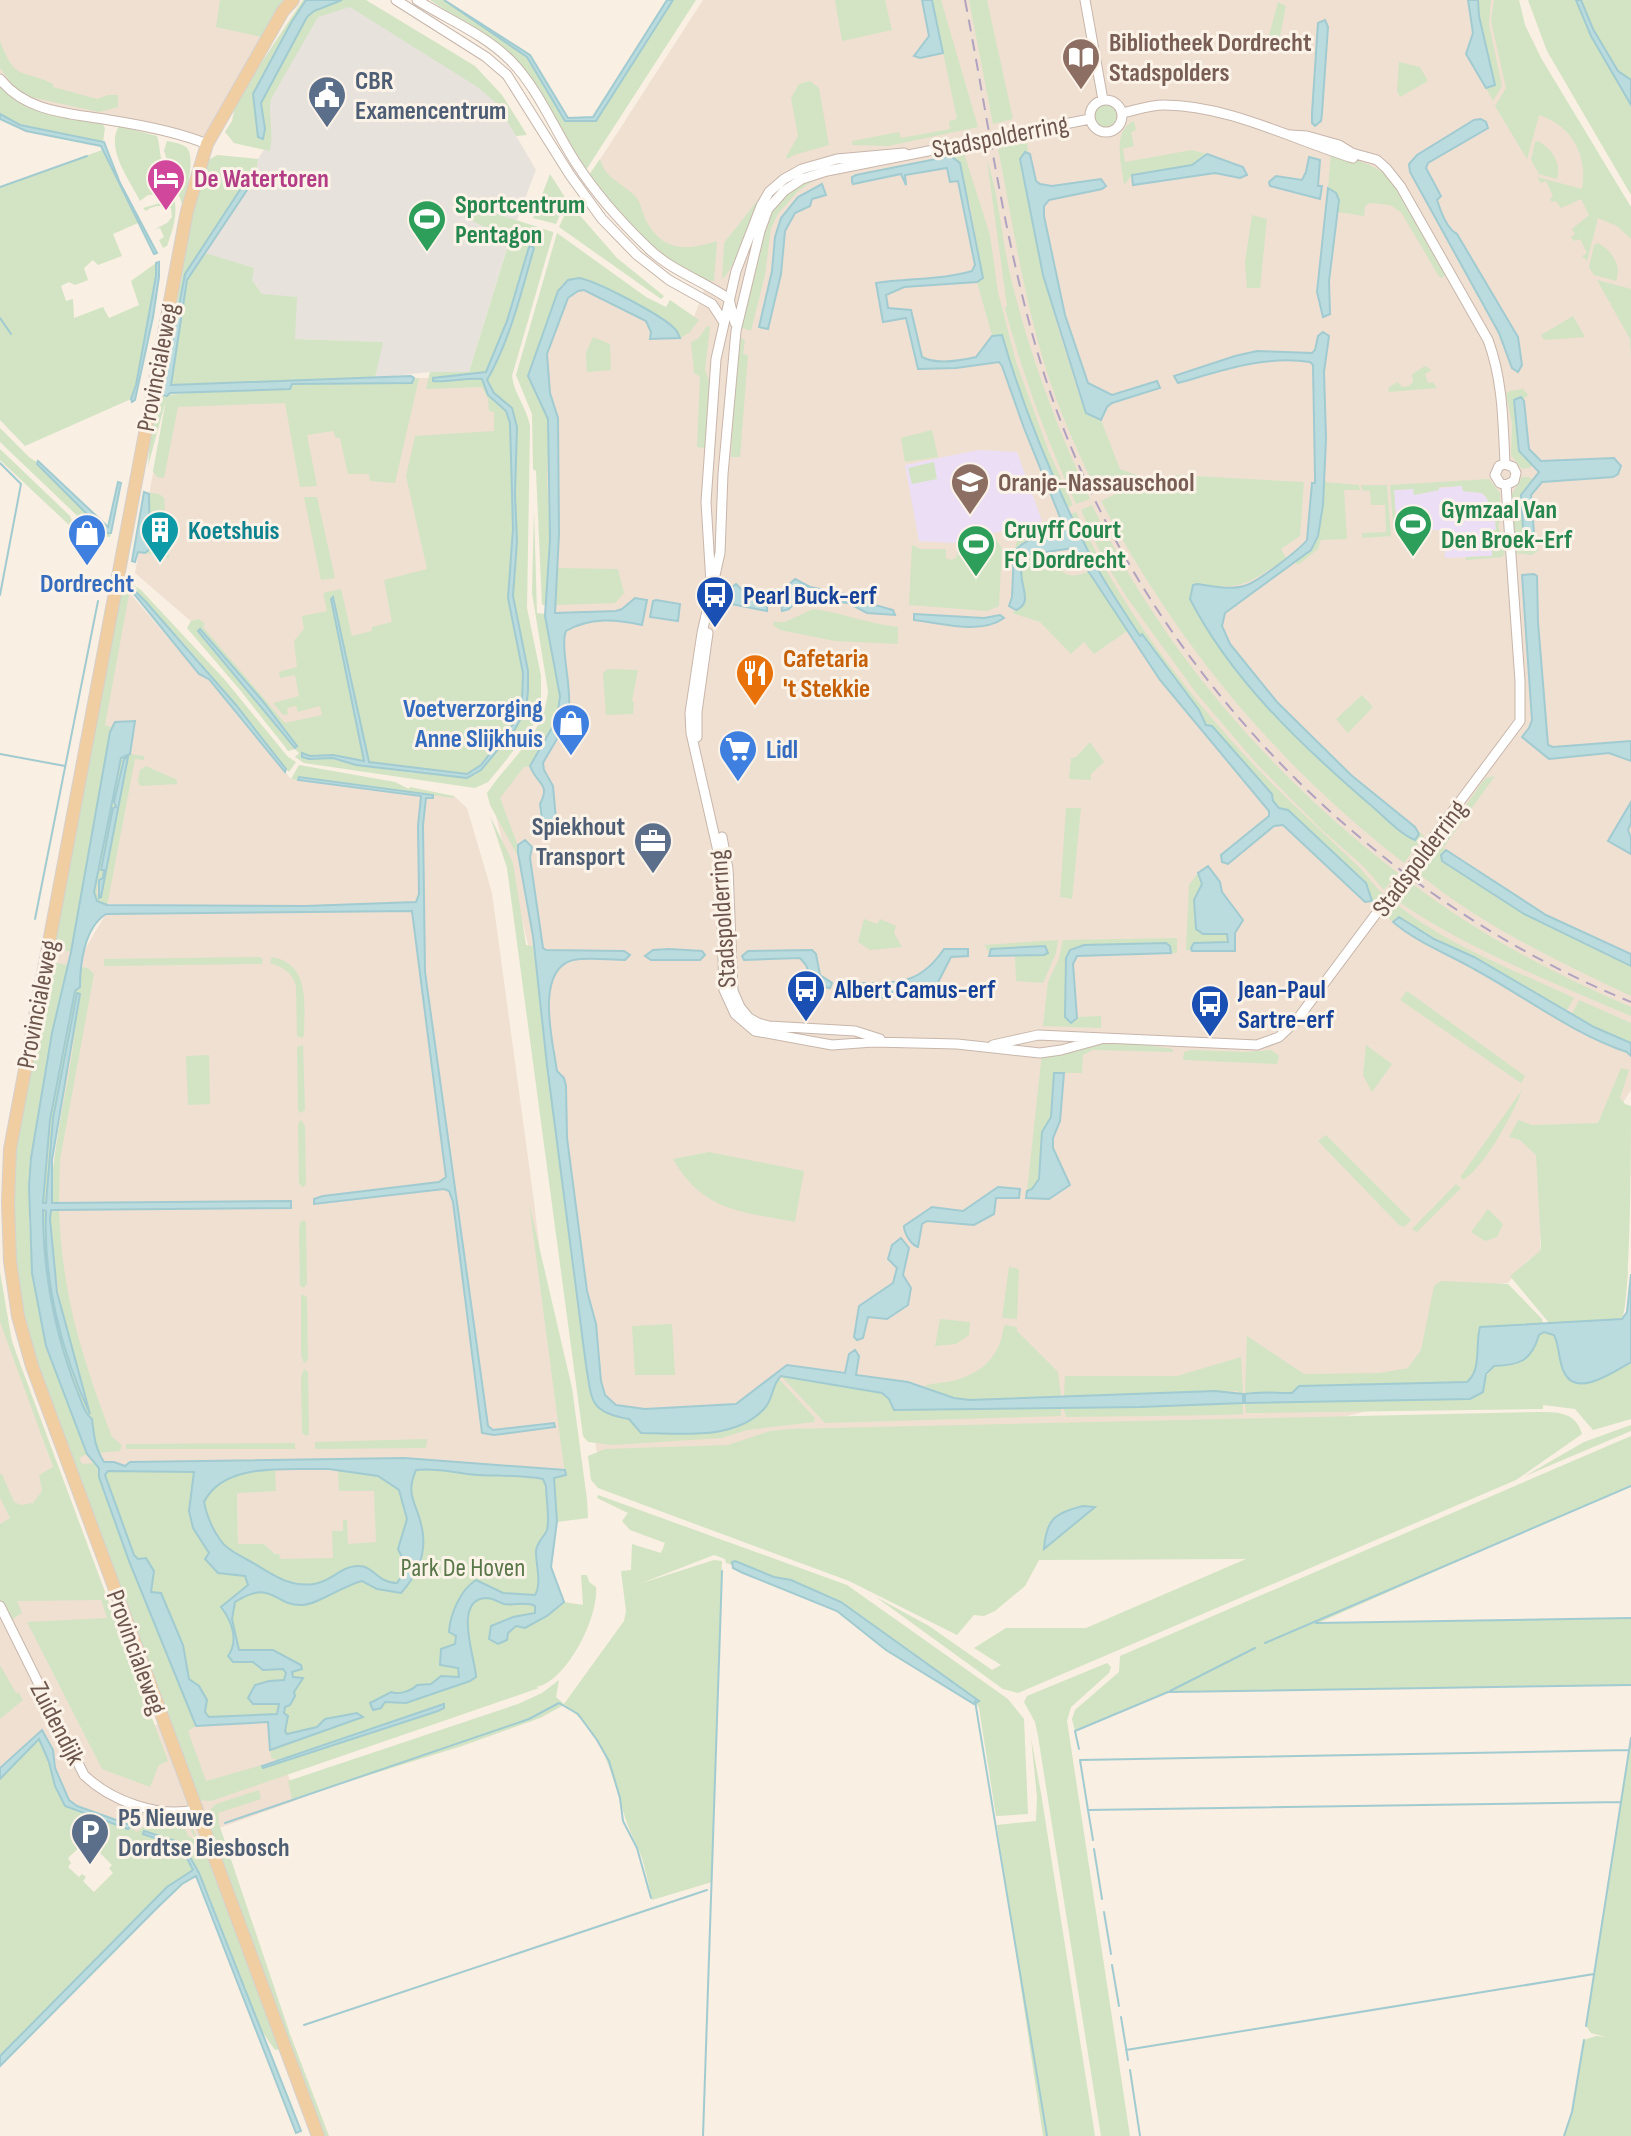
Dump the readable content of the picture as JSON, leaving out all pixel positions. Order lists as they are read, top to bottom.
{
  "streets": {
    "main road": ["Provincialeweg"],
    "street": ["Stadspolderring", "Zuidendijk"]
  },
  "crossings": [
    ["Provincialeweg", "Zuidendijk"]
  ],
  "parks": ["Park De Hoven"],
  "places": {
    "library": ["Bibliotheek Dordrecht Stadspolders"],
    "public building": ["CBR Examencentrum"],
    "hotel": ["De Watertoren"],
    "sports": ["Sportcentrum Pentagon", "Gymzaal Van Den Broek-Erf", "Cruyff Court FC Dordrecht"],
    "school or university": ["Oranje-Nassauschool"],
    "building": ["Koetshuis"],
    "shop": ["Dordrecht", "Voetverzorging Anne Slijkhuis"],
    "bus stop": ["Pearl Buck-erf", "Albert Camus-erf", "Jean-Paul Sartre-erf"],
    "restaurant": ["Cafetaria 't Stekkie"],
    "supermarket": ["Lidl"],
    "office": ["Spiekhout Transport"],
    "parking": ["P5 Nieuwe Dordtse Biesbosch"]
  }
}
